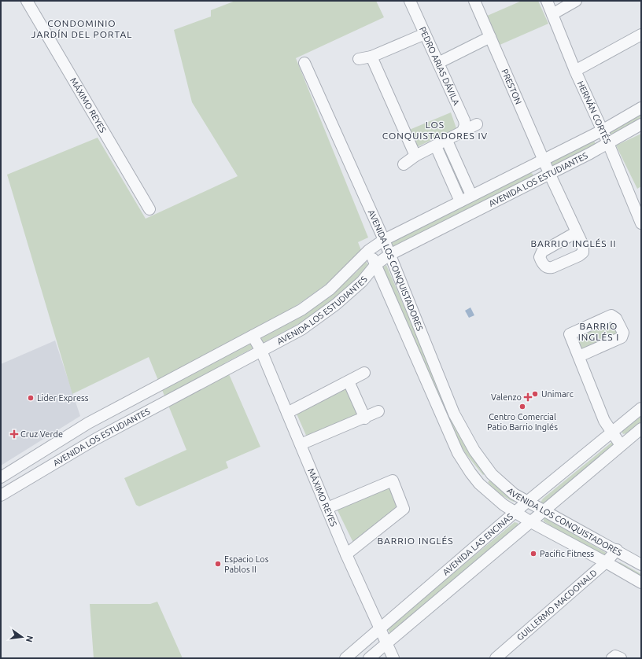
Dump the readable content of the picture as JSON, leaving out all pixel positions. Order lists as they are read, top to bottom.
{
  "streets": {
    "street": [
      "PEDRO ARIAS DÁVILA",
      "PRESTON",
      "MÁXIMO REYES",
      "HERNÁN CORTÉS",
      "AVENIDA LOS ESTUDIANTES",
      "AVENIDA LOS CONQUISTADORES",
      "AVENIDA LAS ENCINAS",
      "GUILLERMO MACDONALD"
    ]
  },
  "crossings": [
    ["PRESTON", "AVENIDA LOS ESTUDIANTES"],
    ["MÁXIMO REYES", "AVENIDA LOS ESTUDIANTES"],
    ["MÁXIMO REYES", "AVENIDA LAS ENCINAS"],
    ["HERNÁN CORTÉS", "AVENIDA LOS ESTUDIANTES"],
    ["AVENIDA LOS ESTUDIANTES", "AVENIDA LOS CONQUISTADORES"],
    ["AVENIDA LOS CONQUISTADORES", "AVENIDA LAS ENCINAS"],
    ["AVENIDA LOS CONQUISTADORES", "GUILLERMO MACDONALD"]
  ],
  "districts": [
    "CONDOMINIO JARDÍN DEL PORTAL",
    "LOS CONQUISTADORES IV",
    "BARRIO INGLÉS II",
    "BARRIO INGLÉS I",
    "BARRIO INGLÉS"
  ],
  "places": {
    "other": [
      "Unimarc",
      "Lider Express",
      "Centro Comercial Patio Barrio Inglés",
      "Pacific Fitness",
      "Espacio Los Pablos II"
    ],
    "health": ["Valenzo", "Cruz Verde"]
  },
  "north": "right"
}
